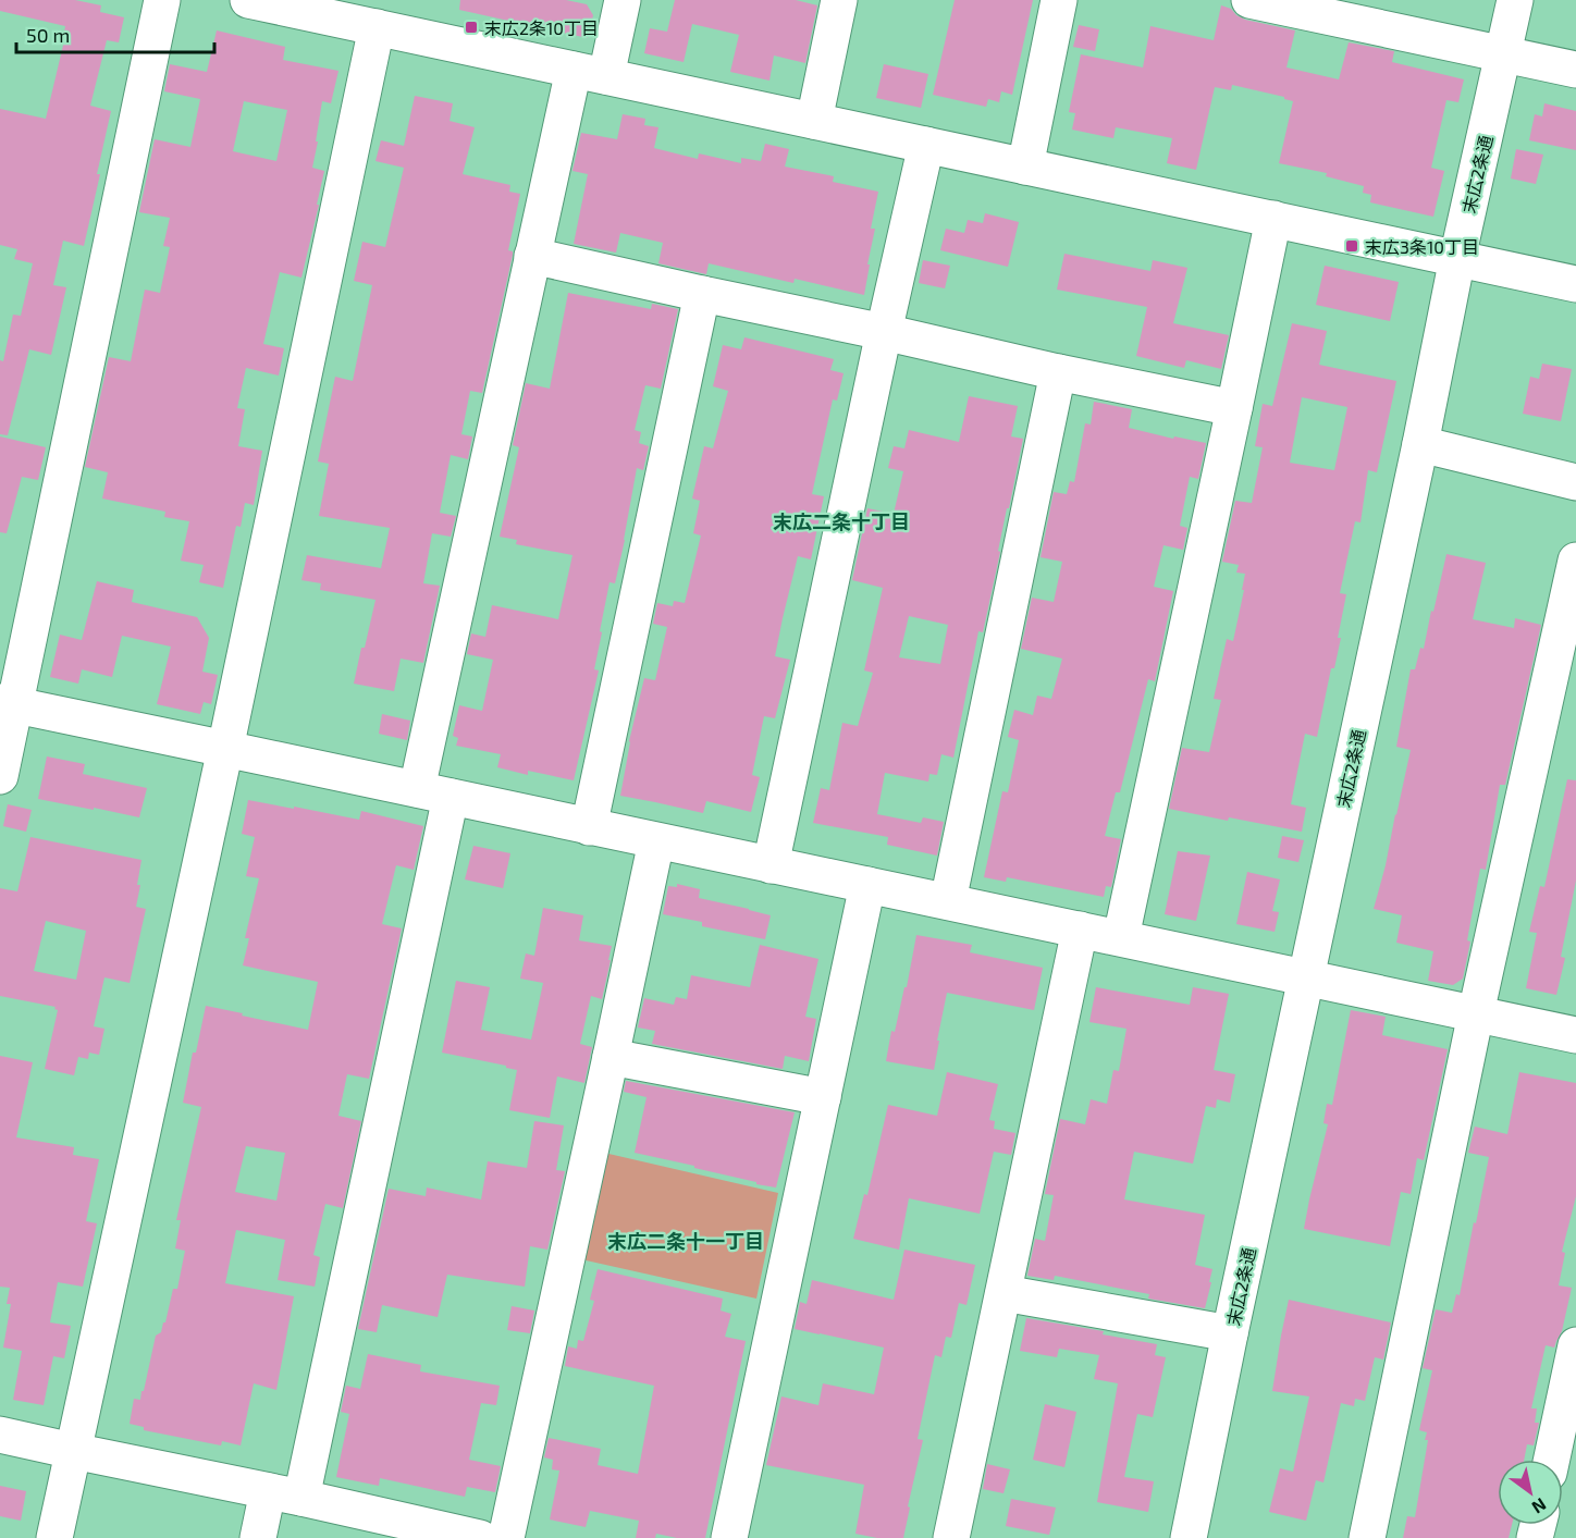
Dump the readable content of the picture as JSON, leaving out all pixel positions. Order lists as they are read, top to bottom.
{
  "streets": {
    "street": ["末広2条通"]
  },
  "districts": ["末広二条十丁目", "末広二条十一丁目"],
  "places": {
    "transit": ["末広2条10丁目", "末広3条10丁目"]
  },
  "scale_bar": "50 m",
  "north": "bottom right"
}
